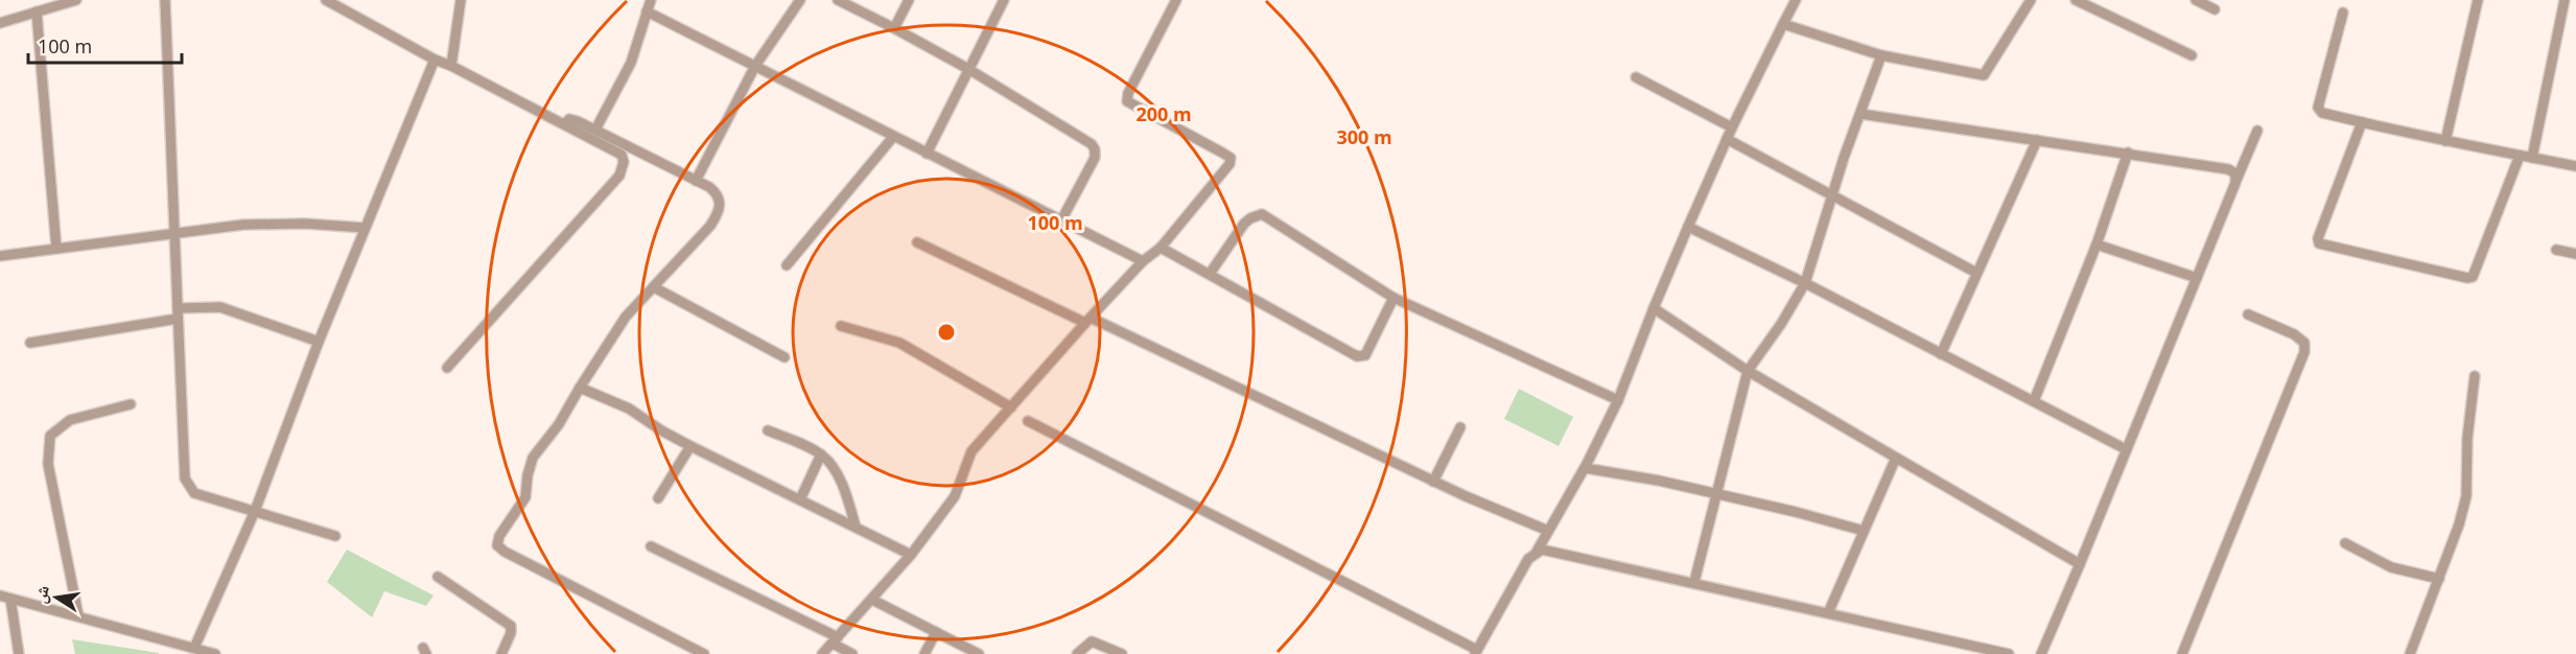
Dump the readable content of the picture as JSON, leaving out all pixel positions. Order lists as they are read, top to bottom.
{
  "scale_bar": "100 m",
  "north": "left",
  "rings": ["200 m", "300 m", "100 m"]
}
